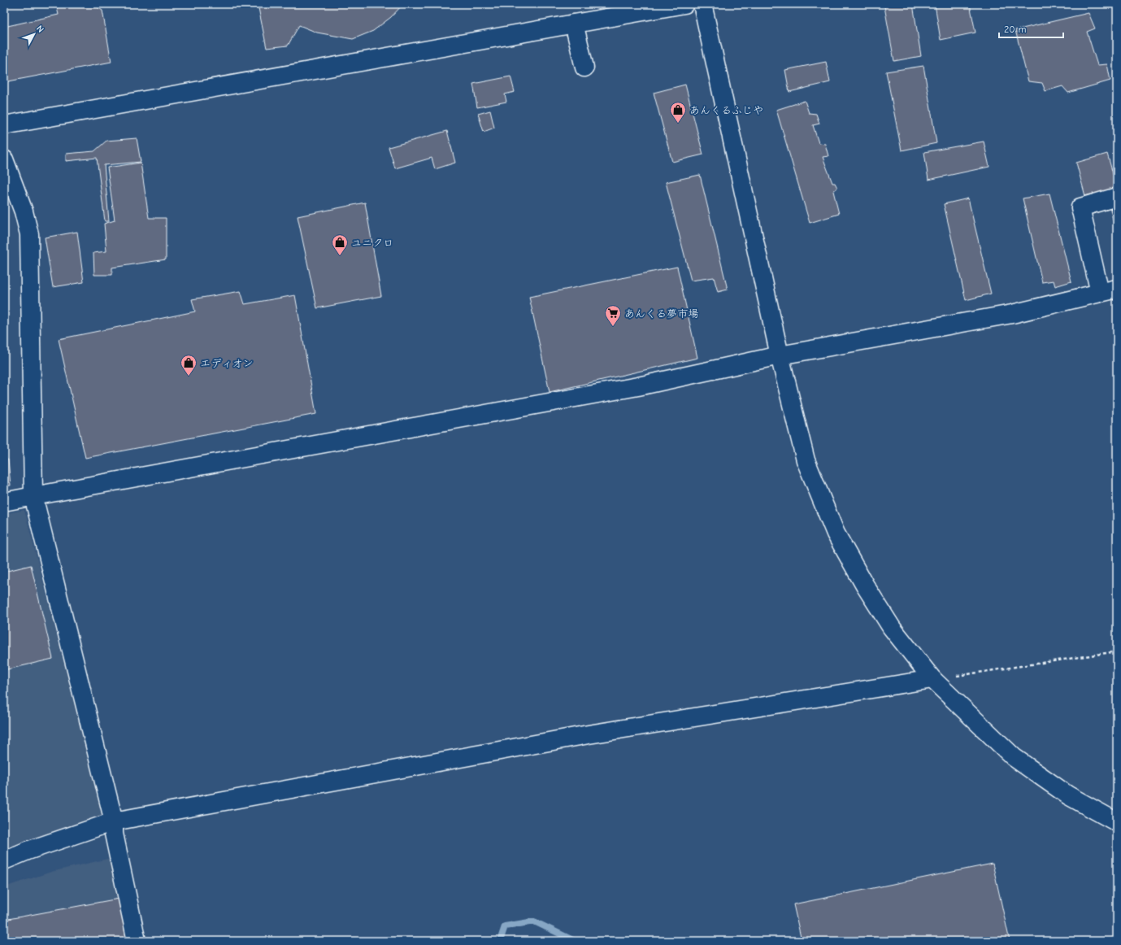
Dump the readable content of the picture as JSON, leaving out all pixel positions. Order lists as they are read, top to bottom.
{
  "places": {
    "shop": ["あんくるふじや", "ユニクロ", "エディオン"],
    "supermarket": ["あんくる夢市場"]
  },
  "scale_bar": "20 m",
  "north": "top right"
}
